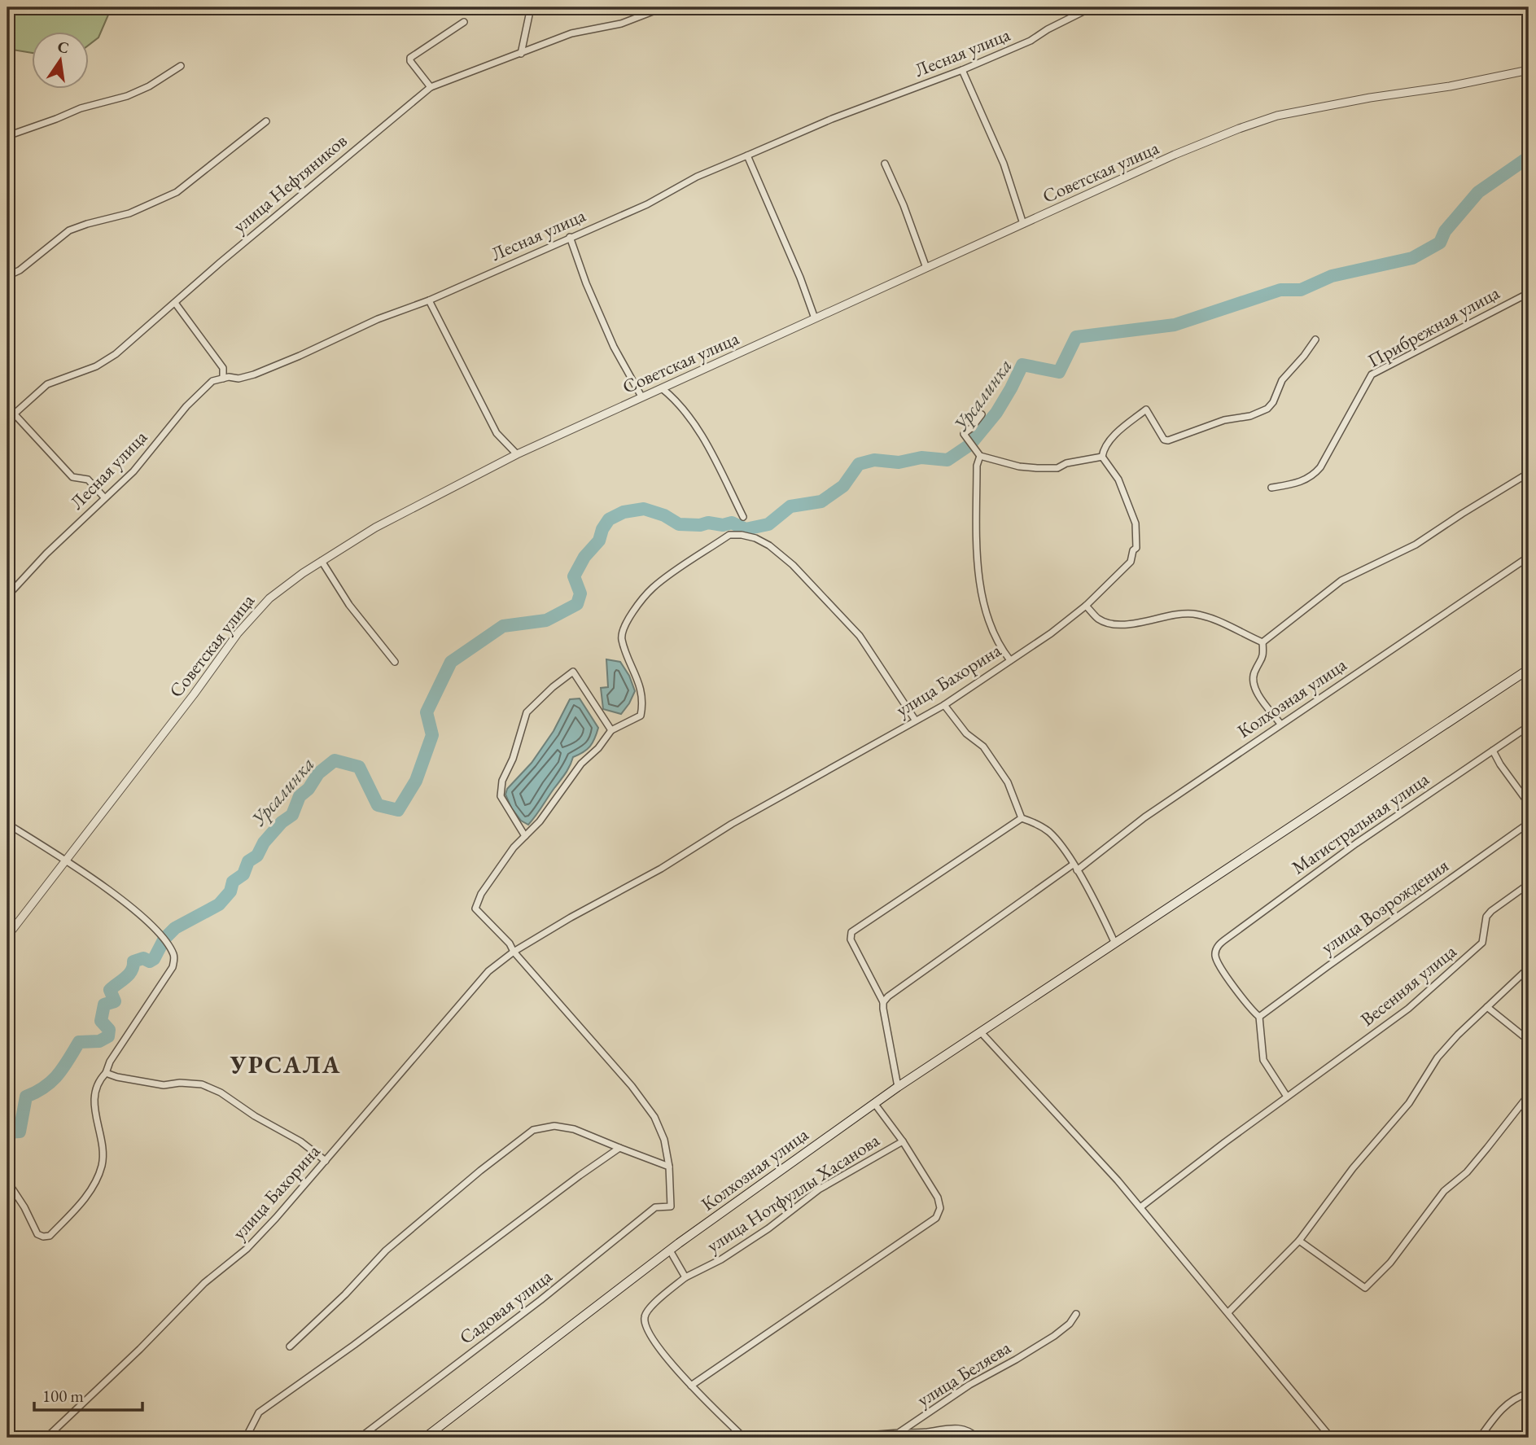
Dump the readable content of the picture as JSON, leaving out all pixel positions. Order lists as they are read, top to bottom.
{
  "streets": {
    "main road": ["Колхозная улица"],
    "street": [
      "Лесная улица",
      "Советская улица",
      "улица Нефтяников",
      "Прибрежная улица",
      "улица Бахорина",
      "Магистральная улица",
      "улица Возрождения",
      "Весенняя улица",
      "улица Нотфуллы Хасанова",
      "Садовая улица",
      "улица Беляева"
    ]
  },
  "crossings": [
    ["Колхозная улица", "улица Нотфуллы Хасанова"],
    ["Магистральная улица", "улица Возрождения"]
  ],
  "districts": ["УРСАЛА"],
  "water": ["Урсалинка"],
  "scale_bar": "100 m",
  "north": "top"
}
